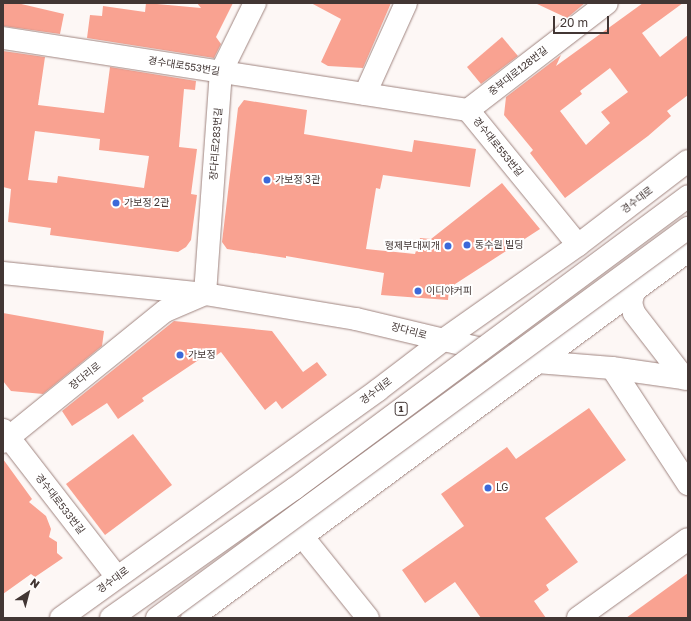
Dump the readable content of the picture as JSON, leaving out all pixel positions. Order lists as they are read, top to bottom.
{
  "streets": {
    "street": [
      "경수대로553번길",
      "중부대로128번길",
      "장다리로283번길",
      "경수대로",
      "장다리로",
      "1",
      "경수대로533번길"
    ]
  },
  "crossings": [
    ["경수대로553번길", "중부대로128번길"],
    ["경수대로553번길", "장다리로283번길"],
    ["경수대로553번길", "경수대로"],
    ["장다리로283번길", "장다리로"],
    ["경수대로", "장다리로"],
    ["경수대로", "경수대로533번길"],
    ["장다리로", "경수대로533번길"]
  ],
  "places": [
    "가보정 3관",
    "가보정 2관",
    "동수원 빌딩",
    "형제부대찌개",
    "이디야커피",
    "가보정",
    "LG"
  ],
  "scale_bar": "20 m",
  "north": "top right"
}
